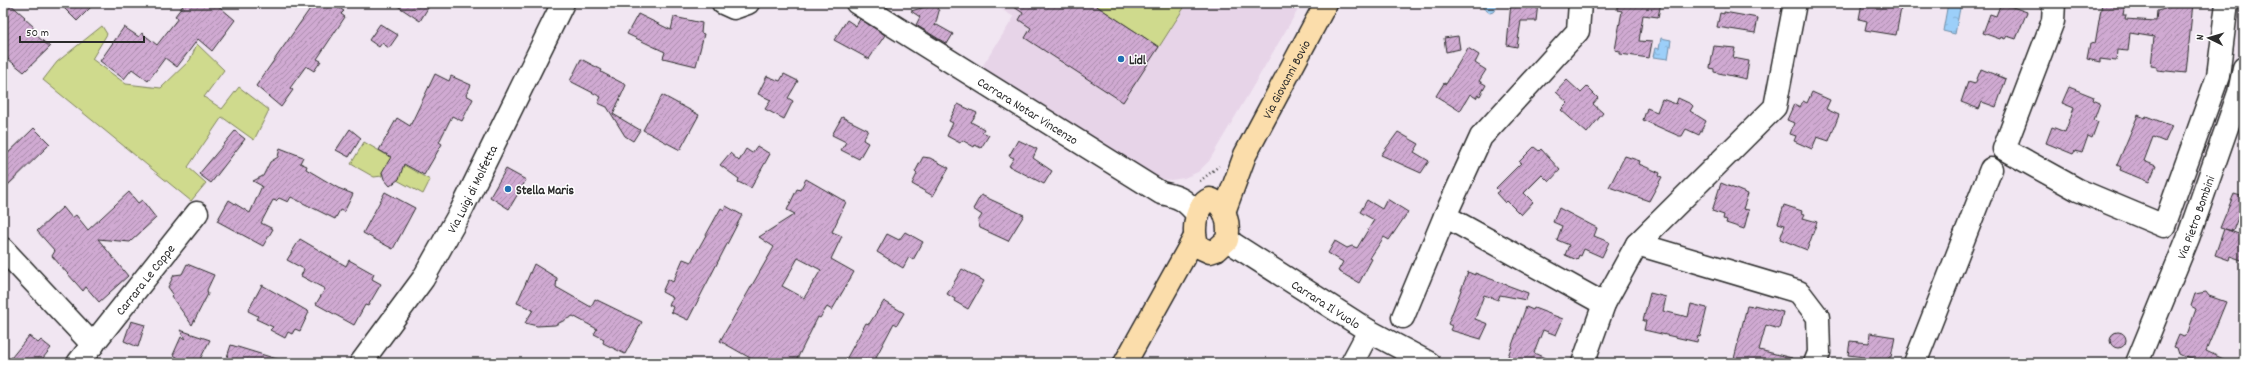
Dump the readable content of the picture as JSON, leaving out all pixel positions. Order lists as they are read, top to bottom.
{
  "streets": {
    "main road": ["Via Giovanni Bovio"],
    "street": [
      "Carrara Notar Vincenzo",
      "Via Luigi di Molfetta",
      "Via Pietro Bombini",
      "Carrara Le Coppe",
      "Carrara Il Vuolo"
    ]
  },
  "crossings": [
    ["Via Giovanni Bovio", "Carrara Notar Vincenzo"]
  ],
  "places": ["Lidl", "Stella Maris"],
  "scale_bar": "50 m",
  "north": "left"
}
